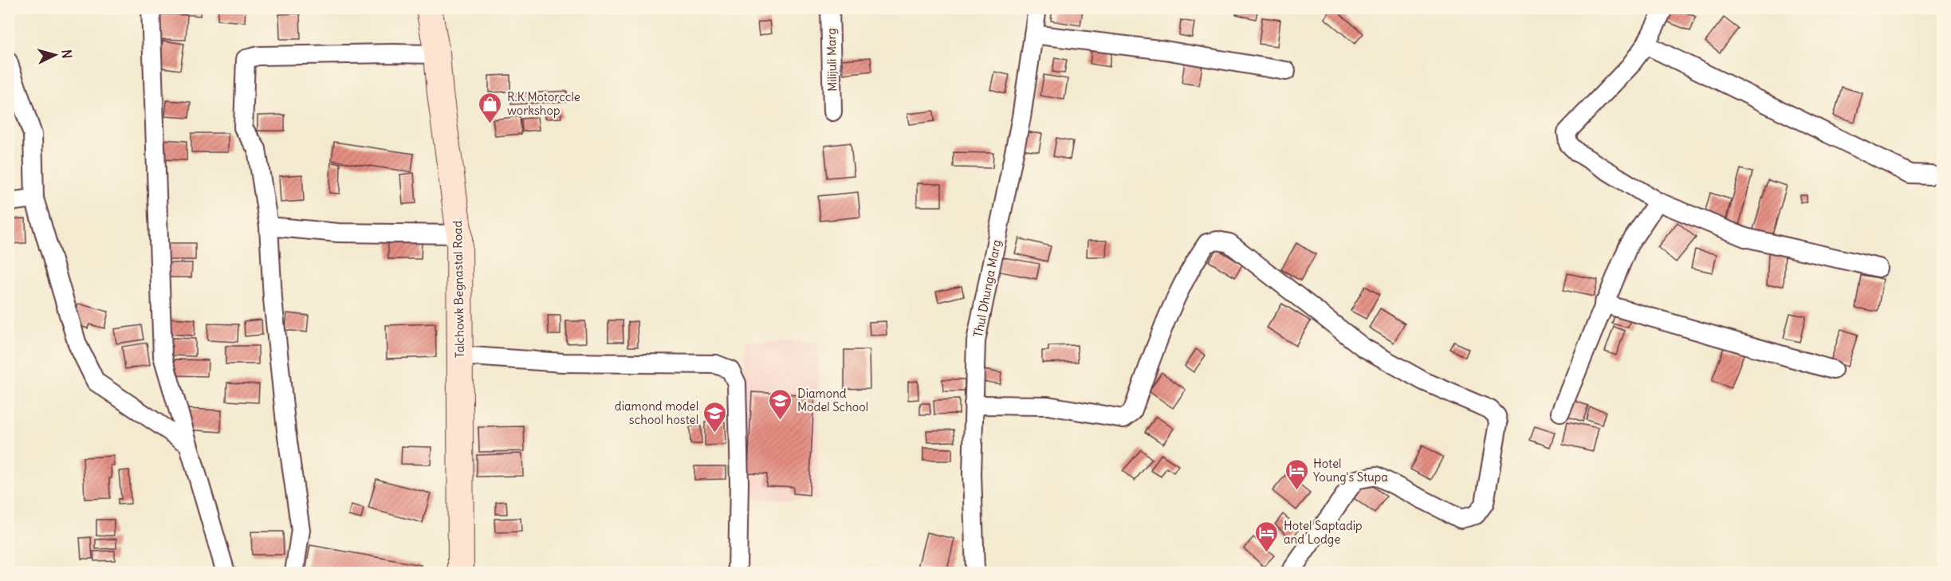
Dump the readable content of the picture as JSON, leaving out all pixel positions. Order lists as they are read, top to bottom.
{
  "streets": {
    "main road": ["Talchowk Begnastal Road"],
    "street": ["Milijuli Marg", "Thul Dhunga Marg"]
  },
  "places": {
    "shop": ["R.K Motorccle workshop"],
    "school or university": ["Diamond Model School", "diamond model school hostel"],
    "hotel": ["Hotel Young's Stupa", "Hotel Saptadip and Lodge"]
  },
  "north": "right"
}
